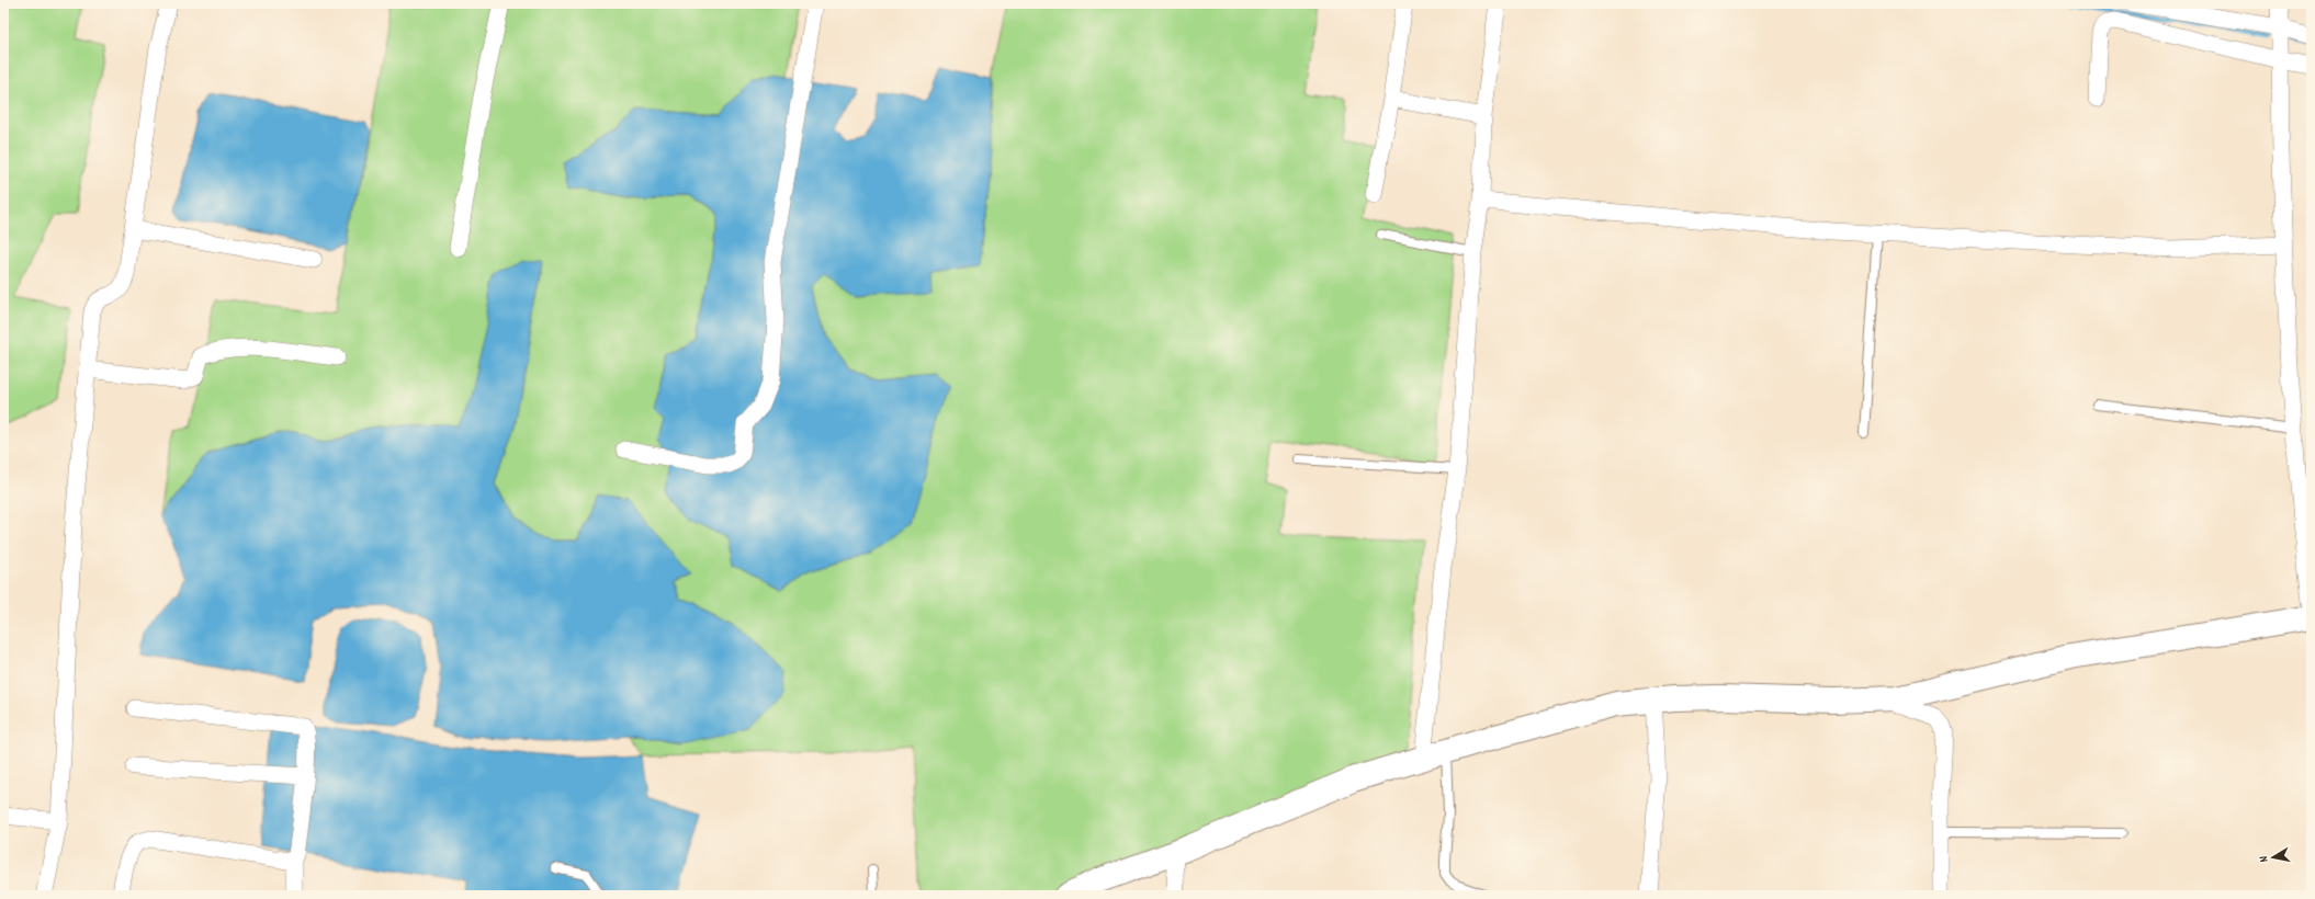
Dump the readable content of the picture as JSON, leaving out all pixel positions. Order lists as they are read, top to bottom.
{
  "north": "left"
}
